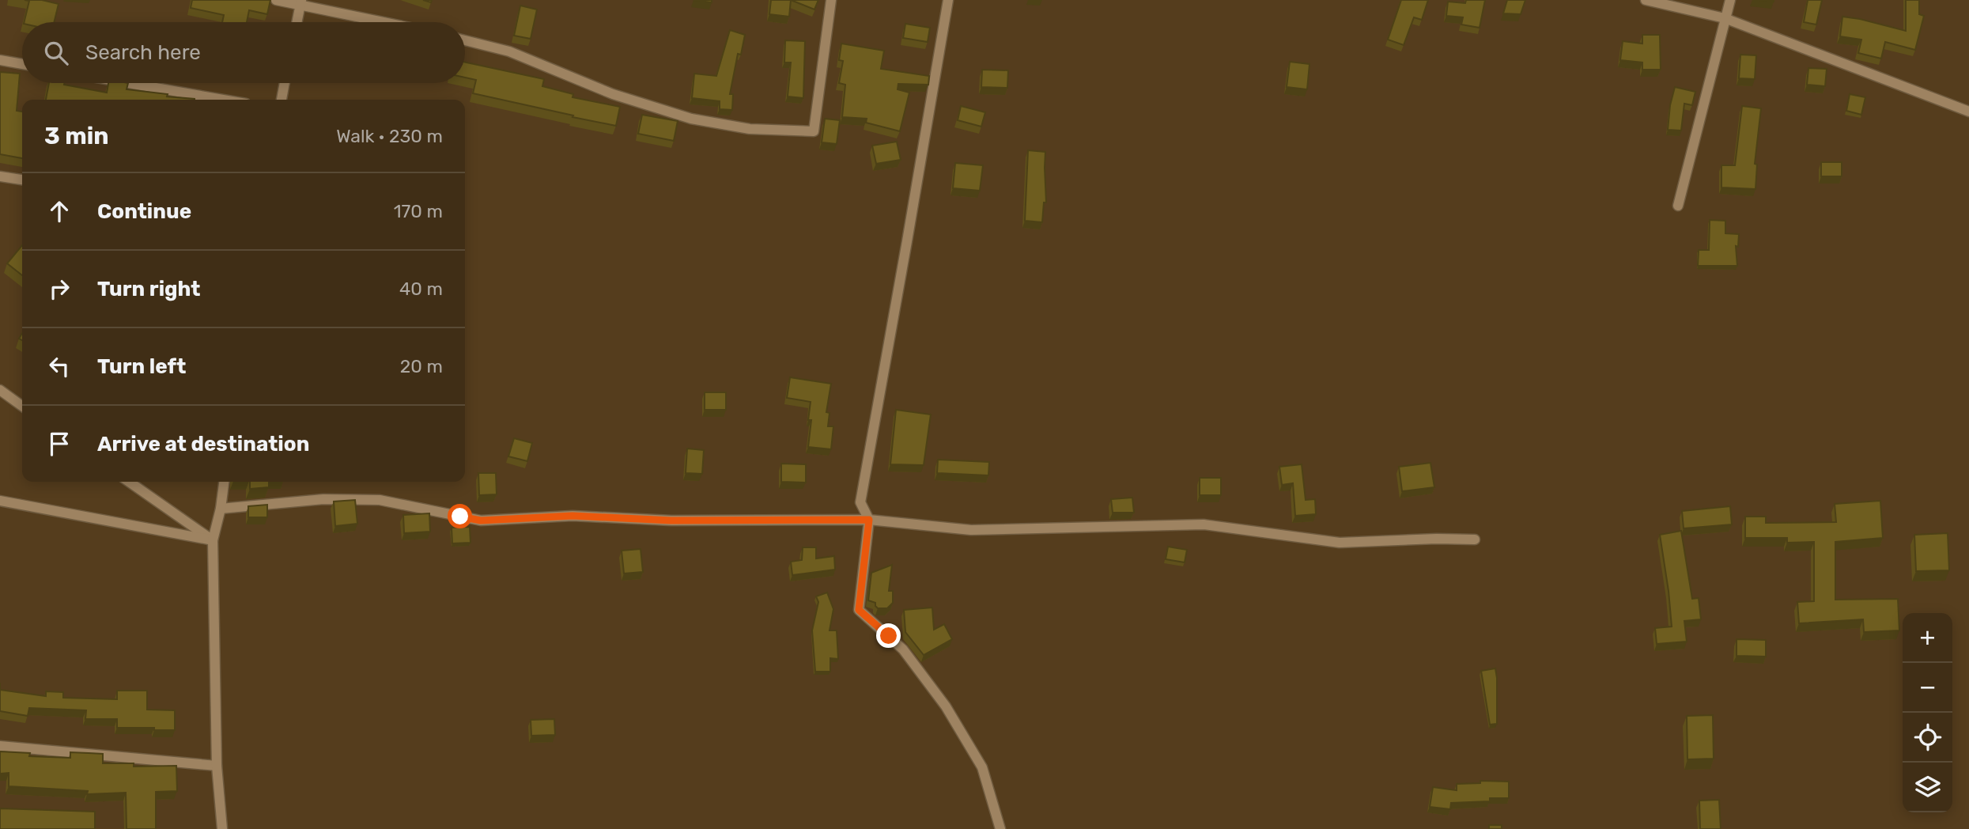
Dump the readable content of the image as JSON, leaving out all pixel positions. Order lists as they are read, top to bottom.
{
  "page": {
    "search": "Search here",
    "heading": ["3 min", "Walk · 230 m"],
    "list": [
      ["Continue", "170 m"],
      ["Turn right", "40 m"],
      ["Turn left", "20 m"],
      "Arrive at destination"
    ],
    "map_buttons": ["+", "−"]
  }
}
